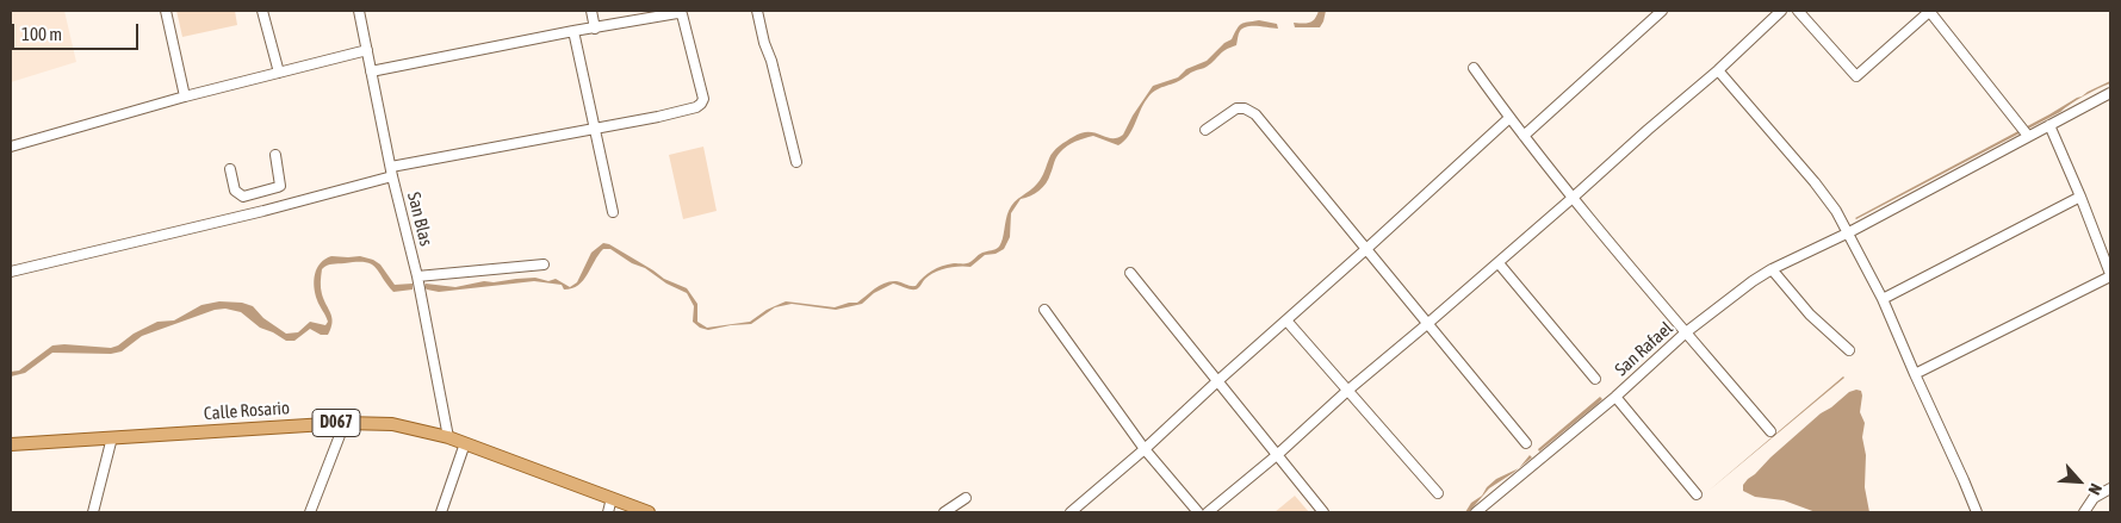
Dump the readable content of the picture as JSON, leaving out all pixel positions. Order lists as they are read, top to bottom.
{
  "streets": {
    "main road": ["Calle Rosario", "D067"],
    "street": ["San Blas", "San Rafael"]
  },
  "crossings": [
    ["San Blas", "Calle Rosario"]
  ],
  "scale_bar": "100 m",
  "north": "bottom right"
}
